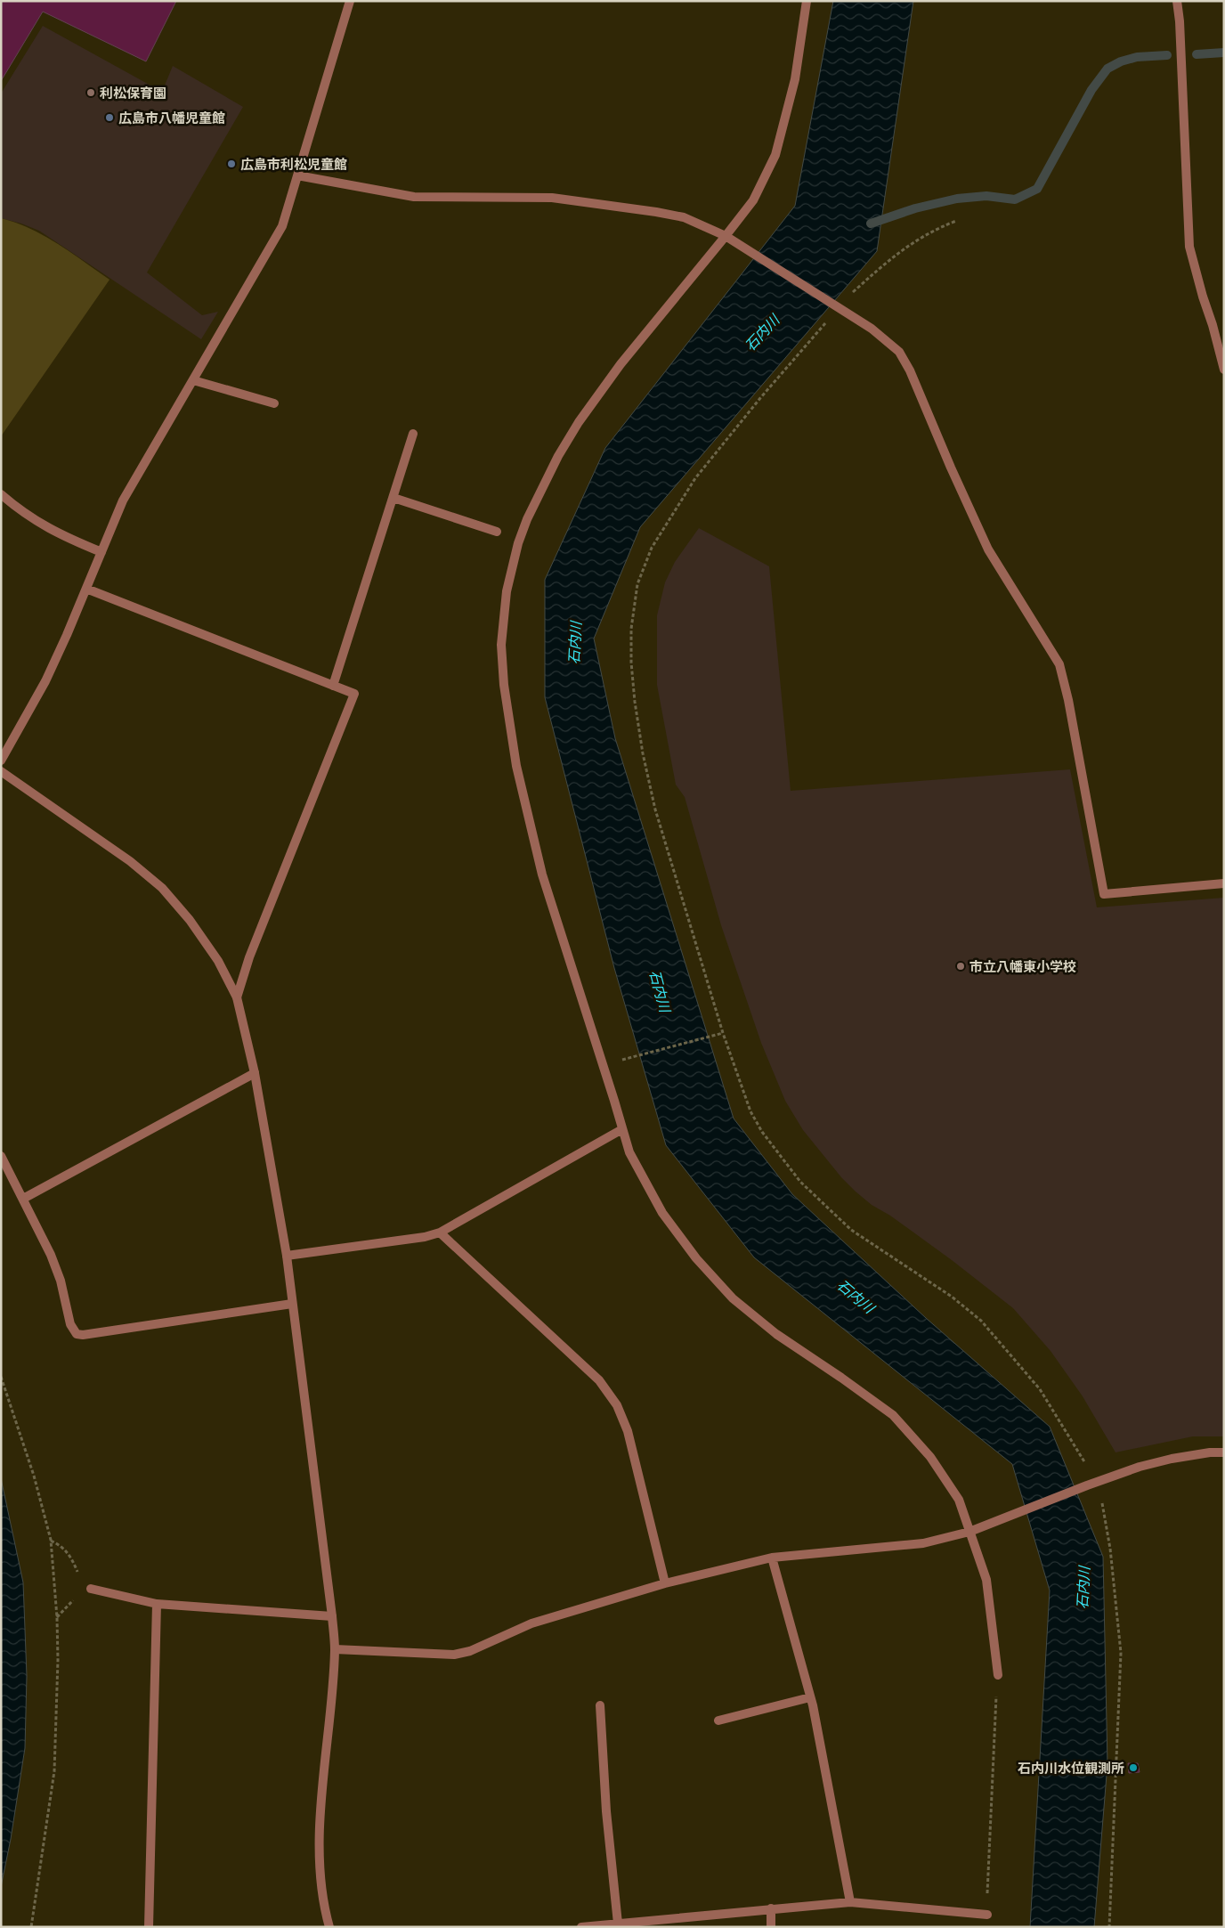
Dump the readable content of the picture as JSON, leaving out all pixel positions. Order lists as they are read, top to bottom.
{
  "water": ["石内川"],
  "places": [
    "利松保育園",
    "広島市八幡児童館",
    "広島市利松児童館",
    "市立八幡東小学校",
    "石内川水位観測所"
  ]
}
